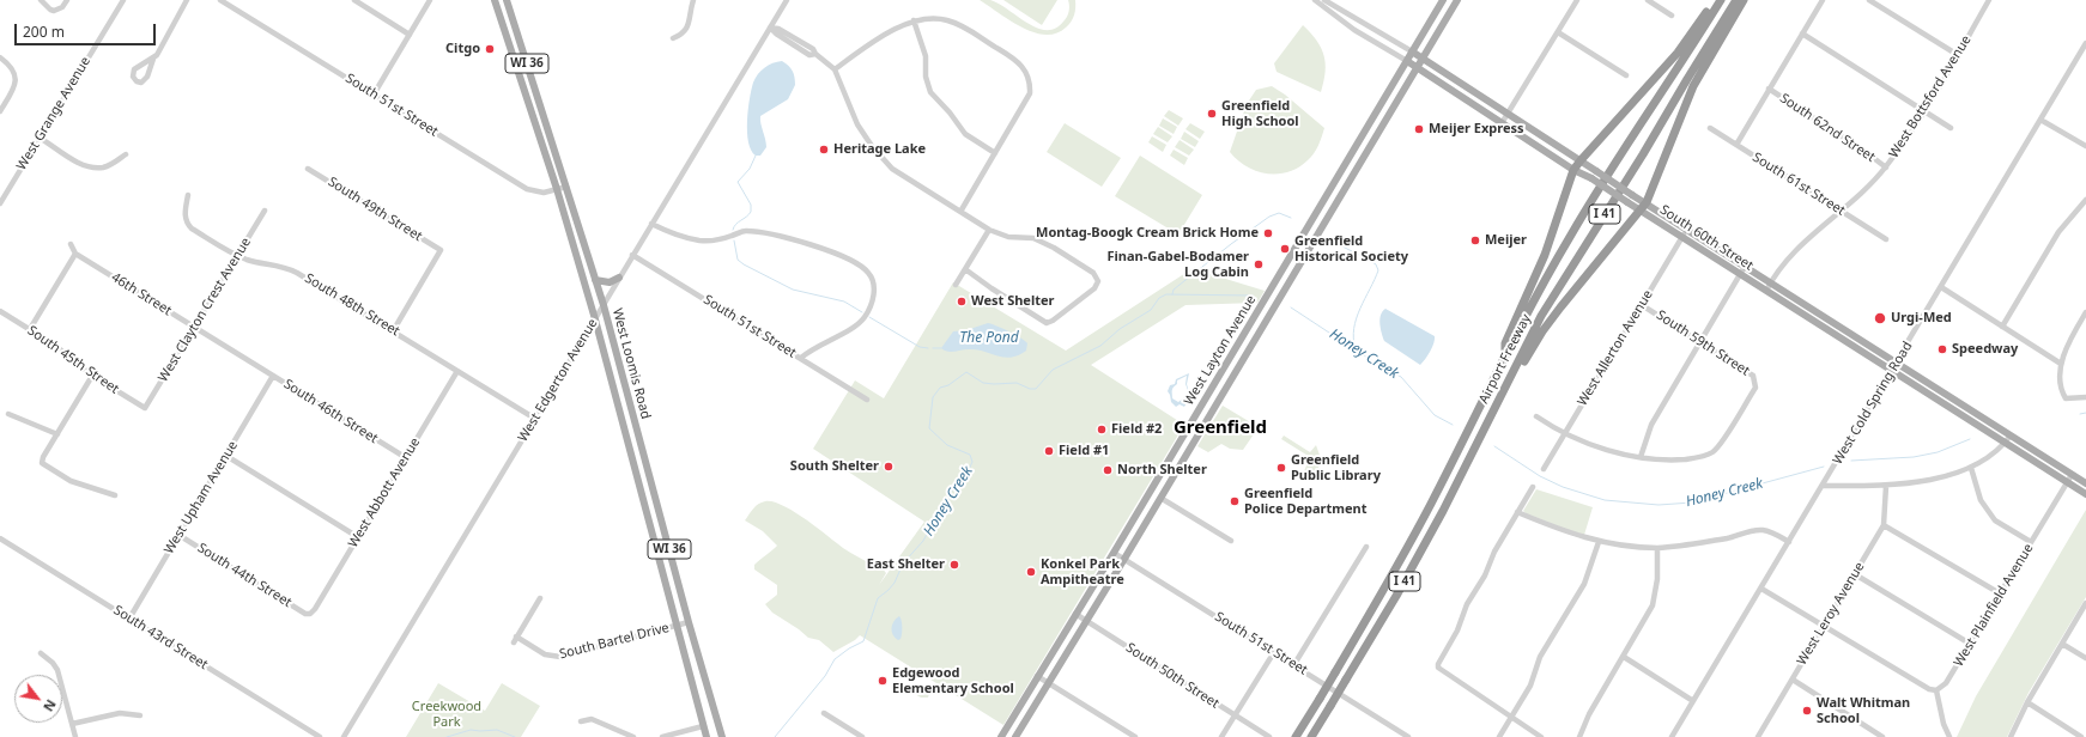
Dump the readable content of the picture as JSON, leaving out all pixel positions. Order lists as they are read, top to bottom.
{
  "streets": {
    "highway": ["I 41", "Airport Freeway"],
    "main road": [
      "WI 36",
      "South 60th Street",
      "West Layton Avenue",
      "West Loomis Road"
    ],
    "street": [
      "West Bottsford Avenue",
      "South 51st Street",
      "West Grange Avenue",
      "South 62nd Street",
      "South 61st Street",
      "South 49th Street",
      "46th Street",
      "South 48th Street",
      "West Clayton Crest Avenue",
      "South 59th Street",
      "West Allerton Avenue",
      "South 45th Street",
      "West Edgerton Avenue",
      "West Cold Spring Road",
      "South 46th Street",
      "West Abbott Avenue",
      "West Upham Avenue",
      "South 44th Street",
      "West Plainfield Avenue",
      "West Leroy Avenue",
      "South 43rd Street",
      "South Bartel Drive",
      "South 50th Street"
    ]
  },
  "crossings": [
    ["West Bottsford Avenue", "South 62nd Street"],
    ["West Bottsford Avenue", "South 61st Street"],
    ["West Bottsford Avenue", "South 60th Street"],
    ["South 51st Street", "West Layton Avenue"],
    ["South 51st Street", "West Loomis Road"],
    ["South 51st Street", "West Edgerton Avenue"],
    ["South 49th Street", "South 48th Street"],
    ["South 60th Street", "West Allerton Avenue"],
    ["South 60th Street", "West Layton Avenue"],
    ["South 60th Street", "West Cold Spring Road"],
    ["South 60th Street", "West Plainfield Avenue"],
    ["46th Street", "West Clayton Crest Avenue"],
    ["46th Street", "South 46th Street"],
    ["South 48th Street", "West Clayton Crest Avenue"],
    ["South 48th Street", "West Edgerton Avenue"],
    ["South 48th Street", "West Abbott Avenue"],
    ["West Clayton Crest Avenue", "South 45th Street"],
    ["South 59th Street", "West Allerton Avenue"],
    ["West Layton Avenue", "South 50th Street"],
    ["West Loomis Road", "West Edgerton Avenue"],
    ["West Loomis Road", "South Bartel Drive"],
    ["South 46th Street", "West Abbott Avenue"],
    ["South 46th Street", "West Upham Avenue"],
    ["West Abbott Avenue", "South 44th Street"],
    ["West Upham Avenue", "South 44th Street"],
    ["West Upham Avenue", "South 43rd Street"]
  ],
  "districts": ["Greenfield"],
  "water": ["The Pond", "Honey Creek"],
  "parks": ["Creekwood Park"],
  "places": [
    "Citgo",
    "Greenfield High School",
    "Meijer Express",
    "Heritage Lake",
    "Montag-Boogk Cream Brick Home",
    "Meijer",
    "Greenfield Historical Society",
    "Finan-Gabel-Bodamer Log Cabin",
    "West Shelter",
    "Urgi-Med",
    "Speedway",
    "Field #2",
    "Field #1",
    "South Shelter",
    "Greenfield Public Library",
    "North Shelter",
    "Greenfield Police Department",
    "East Shelter",
    "Konkel Park Ampitheatre",
    "Edgewood Elementary School",
    "Walt Whitman School"
  ],
  "scale_bar": "200 m",
  "north": "bottom right"
}
